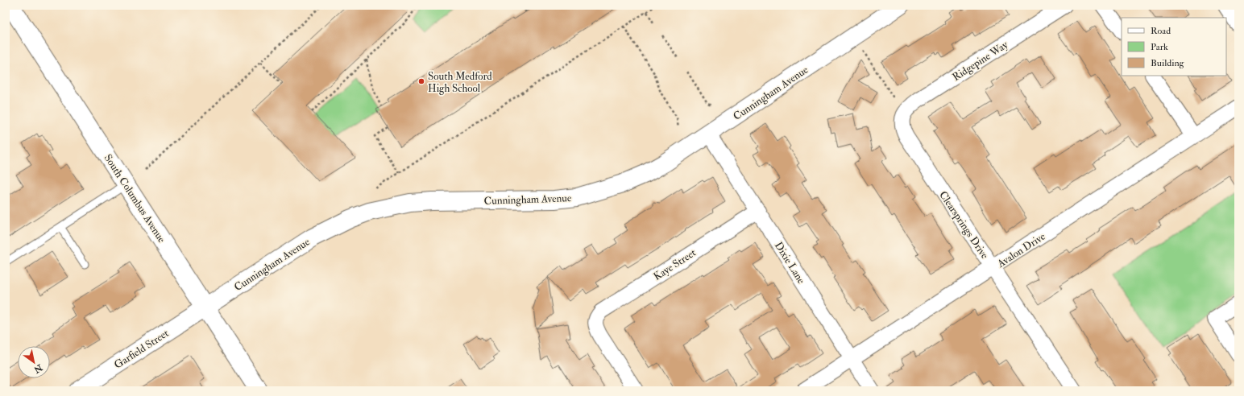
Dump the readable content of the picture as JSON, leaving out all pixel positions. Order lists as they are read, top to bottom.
{
  "streets": {
    "main road": ["Cunningham Avenue", "South Columbus Avenue", "Garfield Street"],
    "street": [
      "Ridgepine Way",
      "Clearsprings Drive",
      "Avalon Drive",
      "Dixie Lane",
      "Kaye Street"
    ]
  },
  "crossings": [
    ["Ridgepine Way", "Clearsprings Drive"],
    ["Cunningham Avenue", "South Columbus Avenue"],
    ["Cunningham Avenue", "Dixie Lane"],
    ["Cunningham Avenue", "Garfield Street"],
    ["South Columbus Avenue", "Garfield Street"],
    ["Clearsprings Drive", "Avalon Drive"],
    ["Avalon Drive", "Dixie Lane"],
    ["Dixie Lane", "Kaye Street"]
  ],
  "places": ["South Medford High School"],
  "legend": ["Road", "Park", "Building"],
  "north": "bottom right"
}
